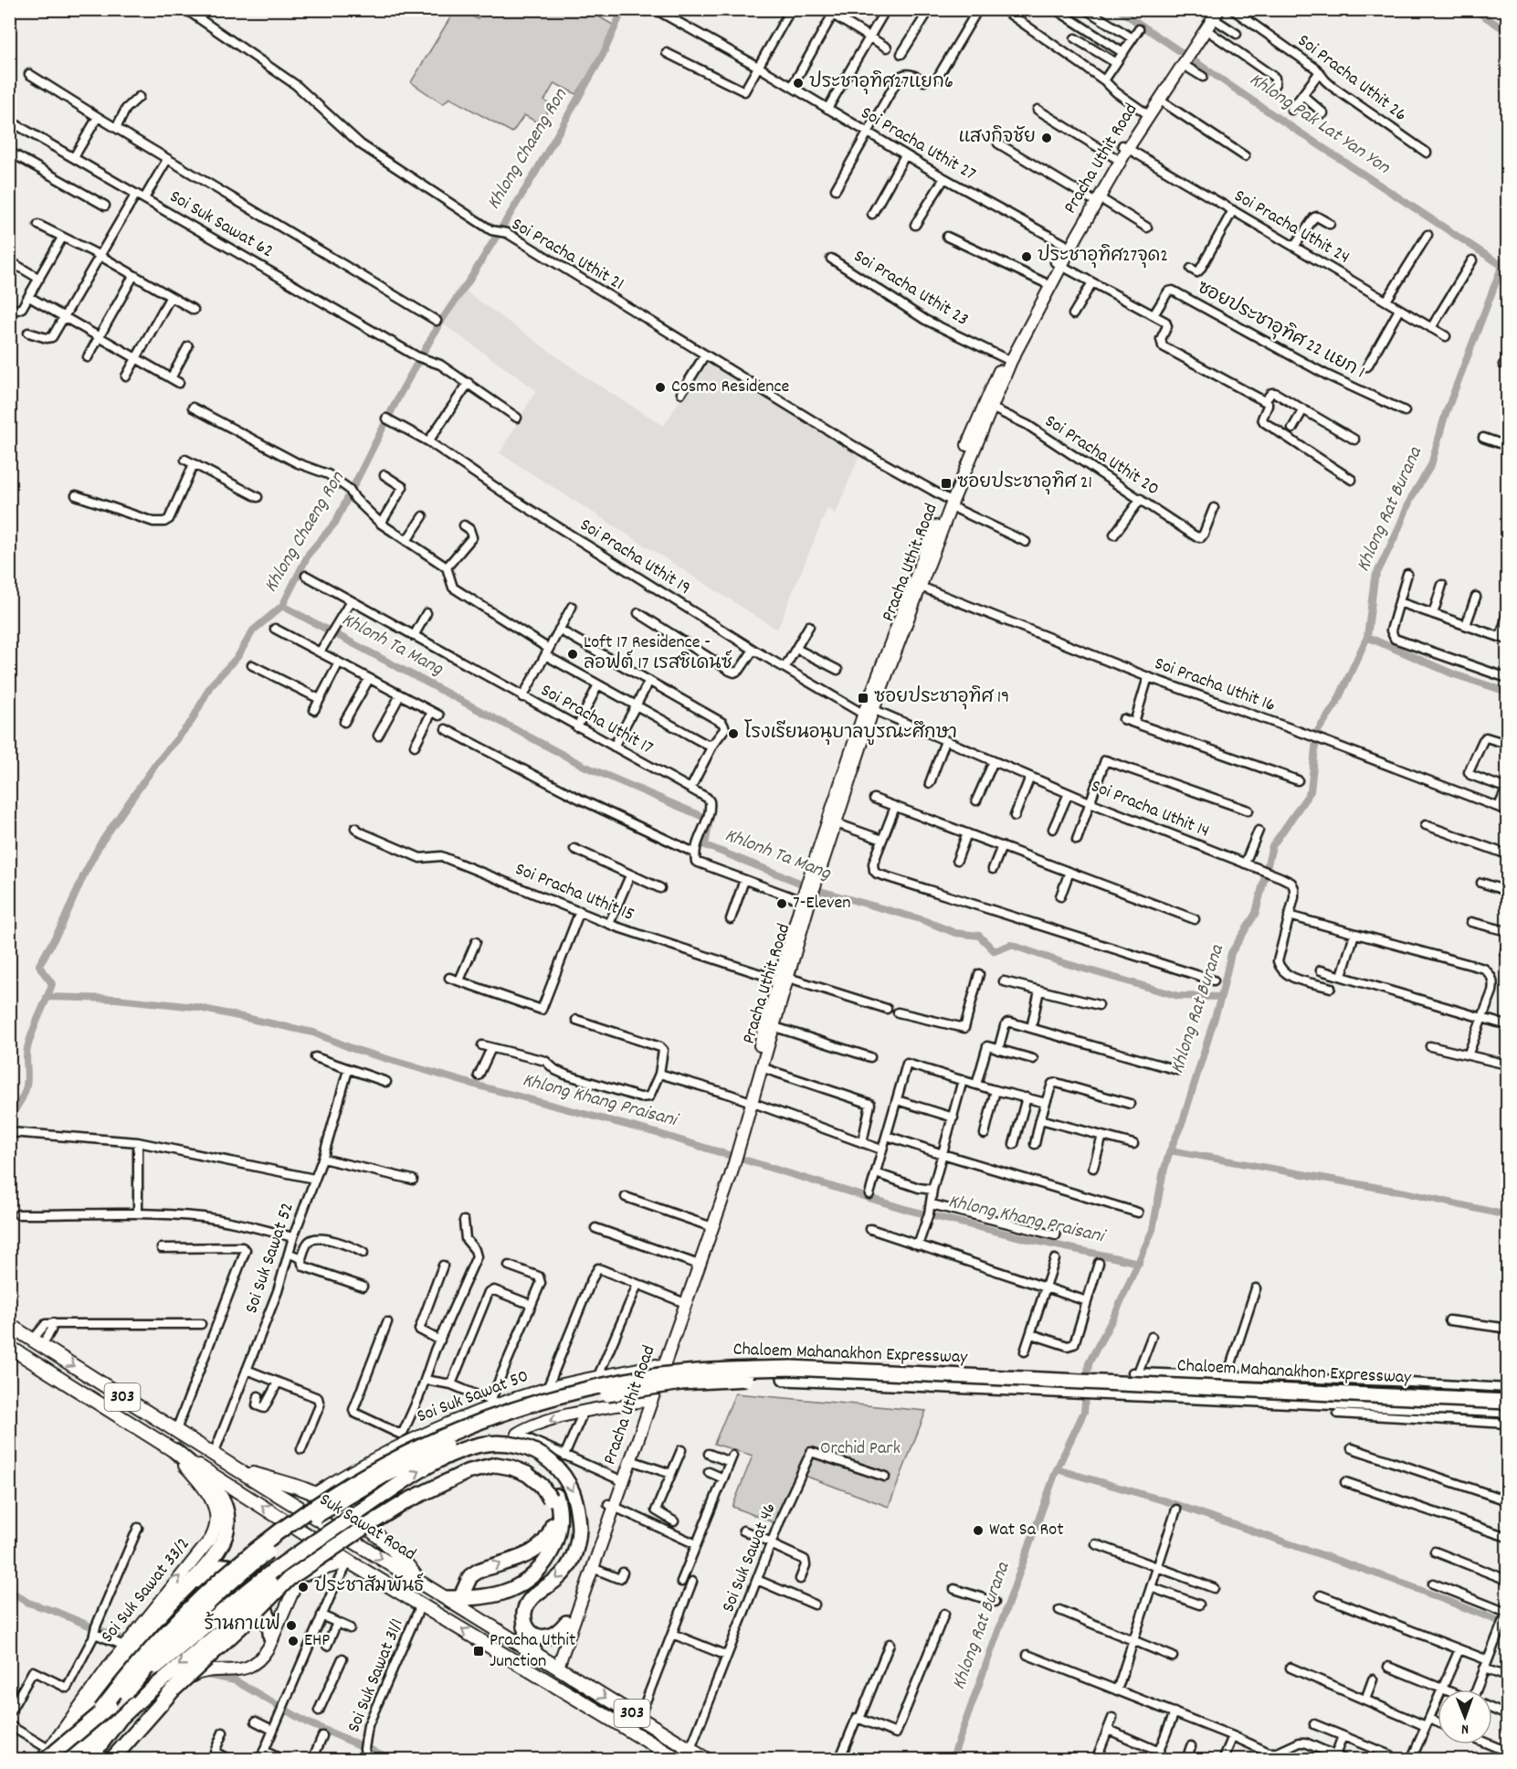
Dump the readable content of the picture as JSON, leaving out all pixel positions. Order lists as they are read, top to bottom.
{
  "streets": {
    "highway": ["Chaloem Mahanakhon Expressway"],
    "main road": [
      "Pracha Uthit Road",
      "303",
      "Soi Suk Sawat 50",
      "Suk Sawat Road",
      "Soi Suk Sawat 33/2"
    ],
    "street": [
      "Soi Pracha Uthit 26",
      "Soi Pracha Uthit 27",
      "Soi Suk Sawat 62",
      "Soi Pracha Uthit 24",
      "Soi Pracha Uthit 21",
      "Soi Pracha Uthit 23",
      "ซอยประชาอุทิศ 22 แยก 1",
      "Soi Pracha Uthit 20",
      "Soi Pracha Uthit 19",
      "Soi Pracha Uthit 16",
      "Soi Pracha Uthit 17",
      "Soi Pracha Uthit 14",
      "Soi Pracha Uthit 15",
      "Soi Suk Sawat 52",
      "Soi Suk Sawat 46",
      "Soi Suk Sawat 31/1"
    ]
  },
  "crossings": [
    ["Soi Pracha Uthit 27", "Pracha Uthit Road"],
    ["Pracha Uthit Road", "Soi Pracha Uthit 24"],
    ["Pracha Uthit Road", "Soi Pracha Uthit 21"],
    ["Pracha Uthit Road", "Soi Pracha Uthit 23"],
    ["Pracha Uthit Road", "Soi Pracha Uthit 20"],
    ["Pracha Uthit Road", "Soi Pracha Uthit 19"],
    ["Pracha Uthit Road", "Soi Pracha Uthit 16"],
    ["Pracha Uthit Road", "Soi Pracha Uthit 14"],
    ["Pracha Uthit Road", "Soi Pracha Uthit 15"],
    ["Pracha Uthit Road", "Soi Suk Sawat 50"],
    ["Pracha Uthit Road", "Suk Sawat Road"],
    ["Soi Pracha Uthit 19", "Soi Pracha Uthit 14"],
    ["Soi Suk Sawat 52", "Suk Sawat Road"],
    ["Suk Sawat Road", "Soi Suk Sawat 46"],
    ["Suk Sawat Road", "Soi Suk Sawat 33/2"],
    ["Suk Sawat Road", "Soi Suk Sawat 31/1"]
  ],
  "one_way": ["Soi Suk Sawat 33/2"],
  "water": [
    "Khlong Pak Lat Yan Yon",
    "Khlong Chaeng Ron",
    "Khlong Rat Burana",
    "Khlonh Ta Mang",
    "Khlong Khang Praisani"
  ],
  "parks": ["Orchid Park"],
  "places": {
    "other": [
      "ประชาอุทิศ27แยก6",
      "แสงกิจชัย",
      "ประชาอุทิศ27จุด2",
      "Cosmo Residence",
      "Loft 17 Residence - ลอฟต์ 17 เรสซิเดนซ์",
      "โรงเรียนอนุบาลบูรณะศึกษา",
      "7-Eleven",
      "Wat Sa Rot",
      "ประชาสัมพันธ์",
      "ร้านกาแฟ",
      "EHP"
    ],
    "transit": ["ซอยประชาอุทิศ 21", "ซอยประชาอุทิศ 19", "Pracha Uthit Junction"]
  },
  "north": "bottom"
}
